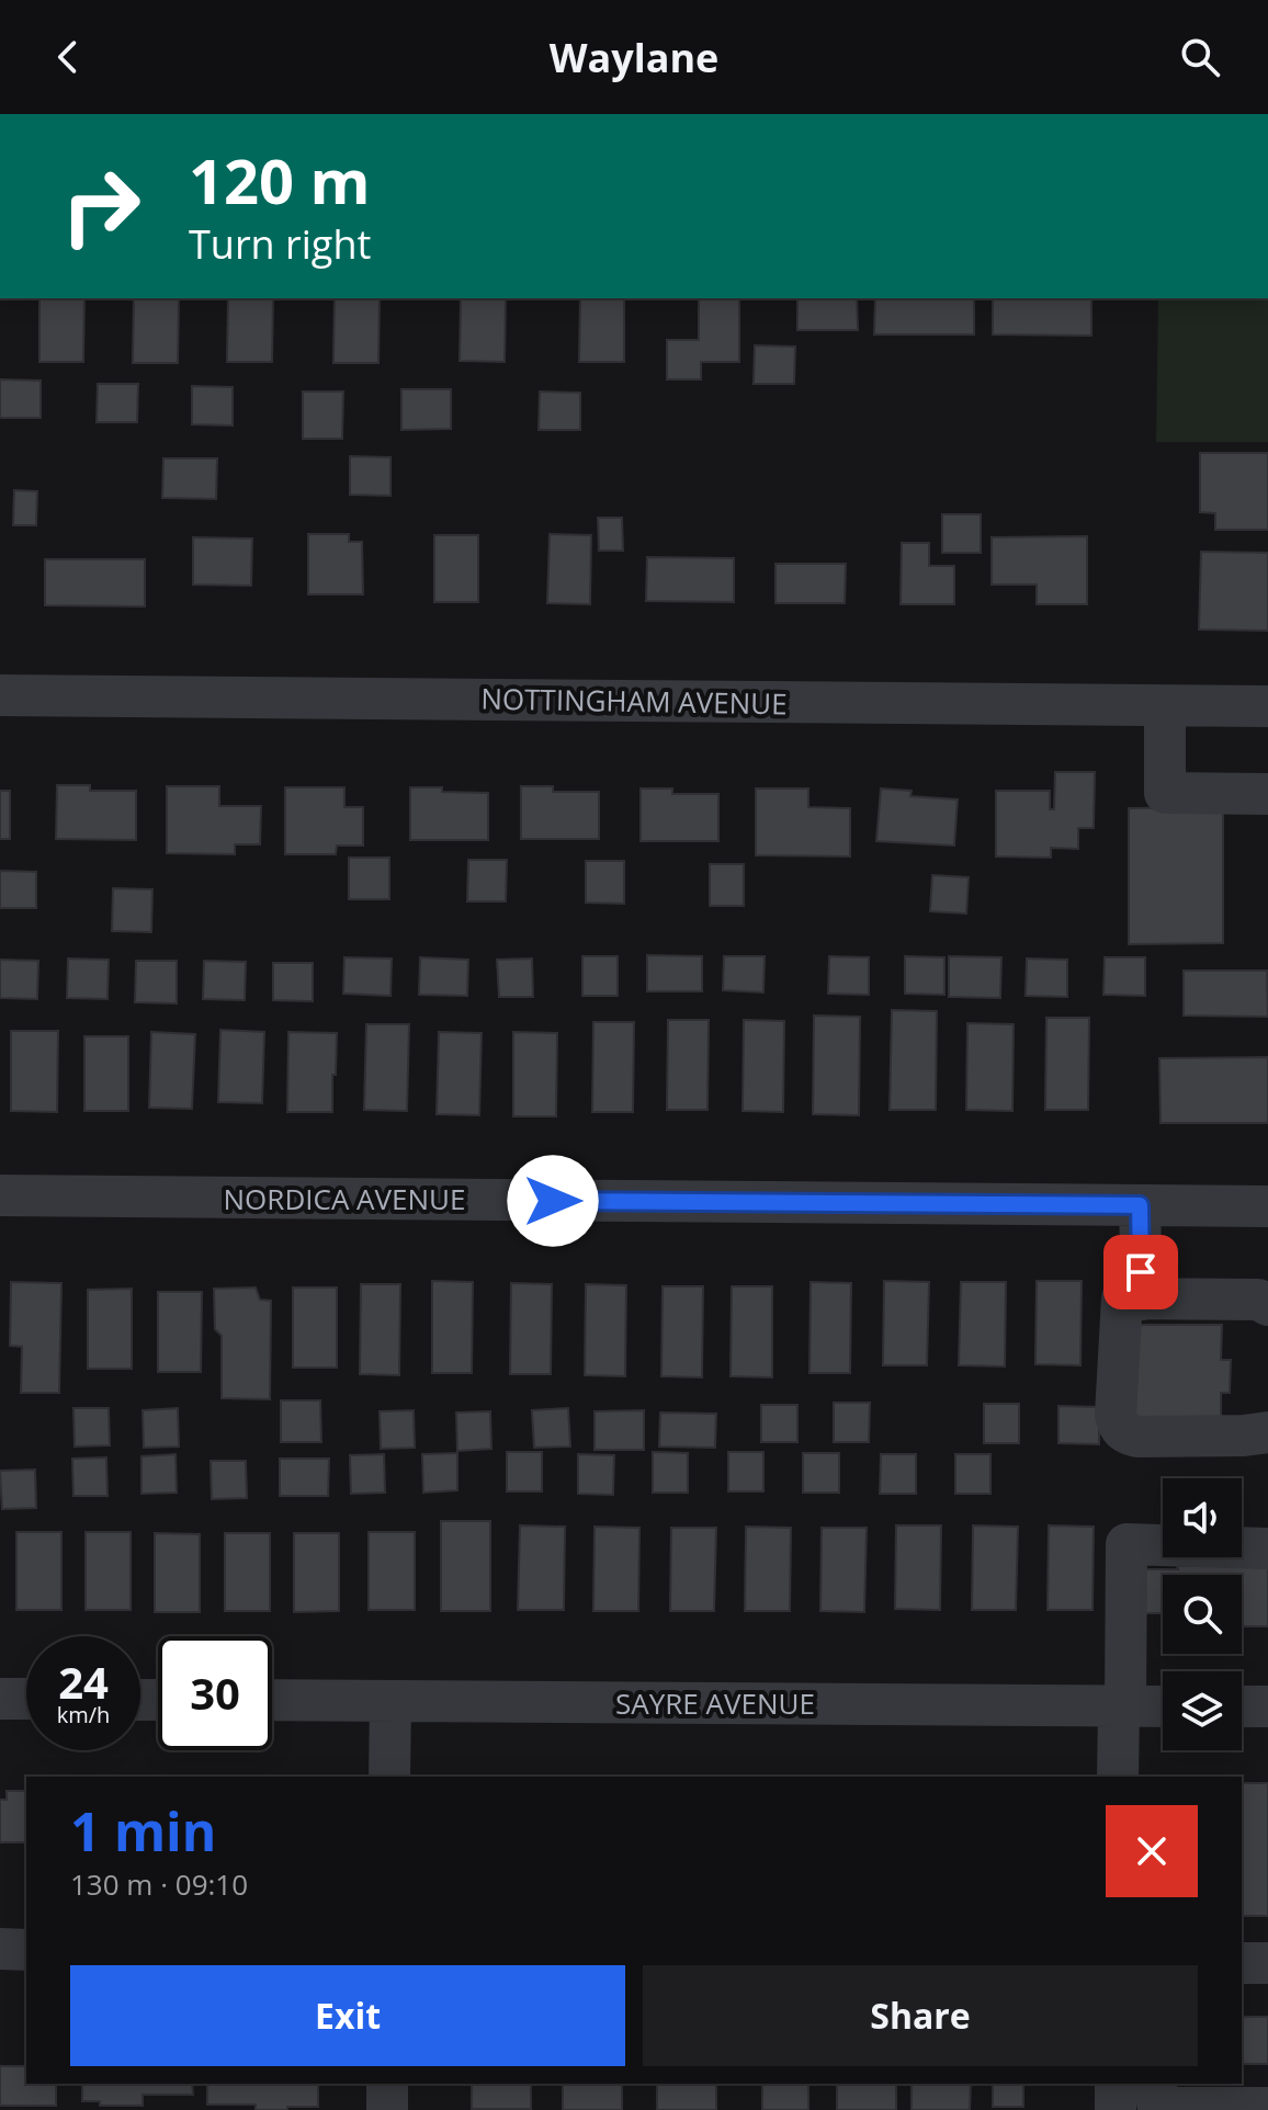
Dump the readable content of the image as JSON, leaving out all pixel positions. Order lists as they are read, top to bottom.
{
  "streets": {
    "street": ["NOTTINGHAM AVENUE", "NORDICA AVENUE", "SAYRE AVENUE"]
  },
  "page": {
    "header": "Waylane",
    "turn": ["120 m", "Turn right"],
    "speed": "24 km/h",
    "limit": "30",
    "heading": ["1 min", "130 m · 09:10"],
    "buttons": ["Exit", "Share"]
  }
}
